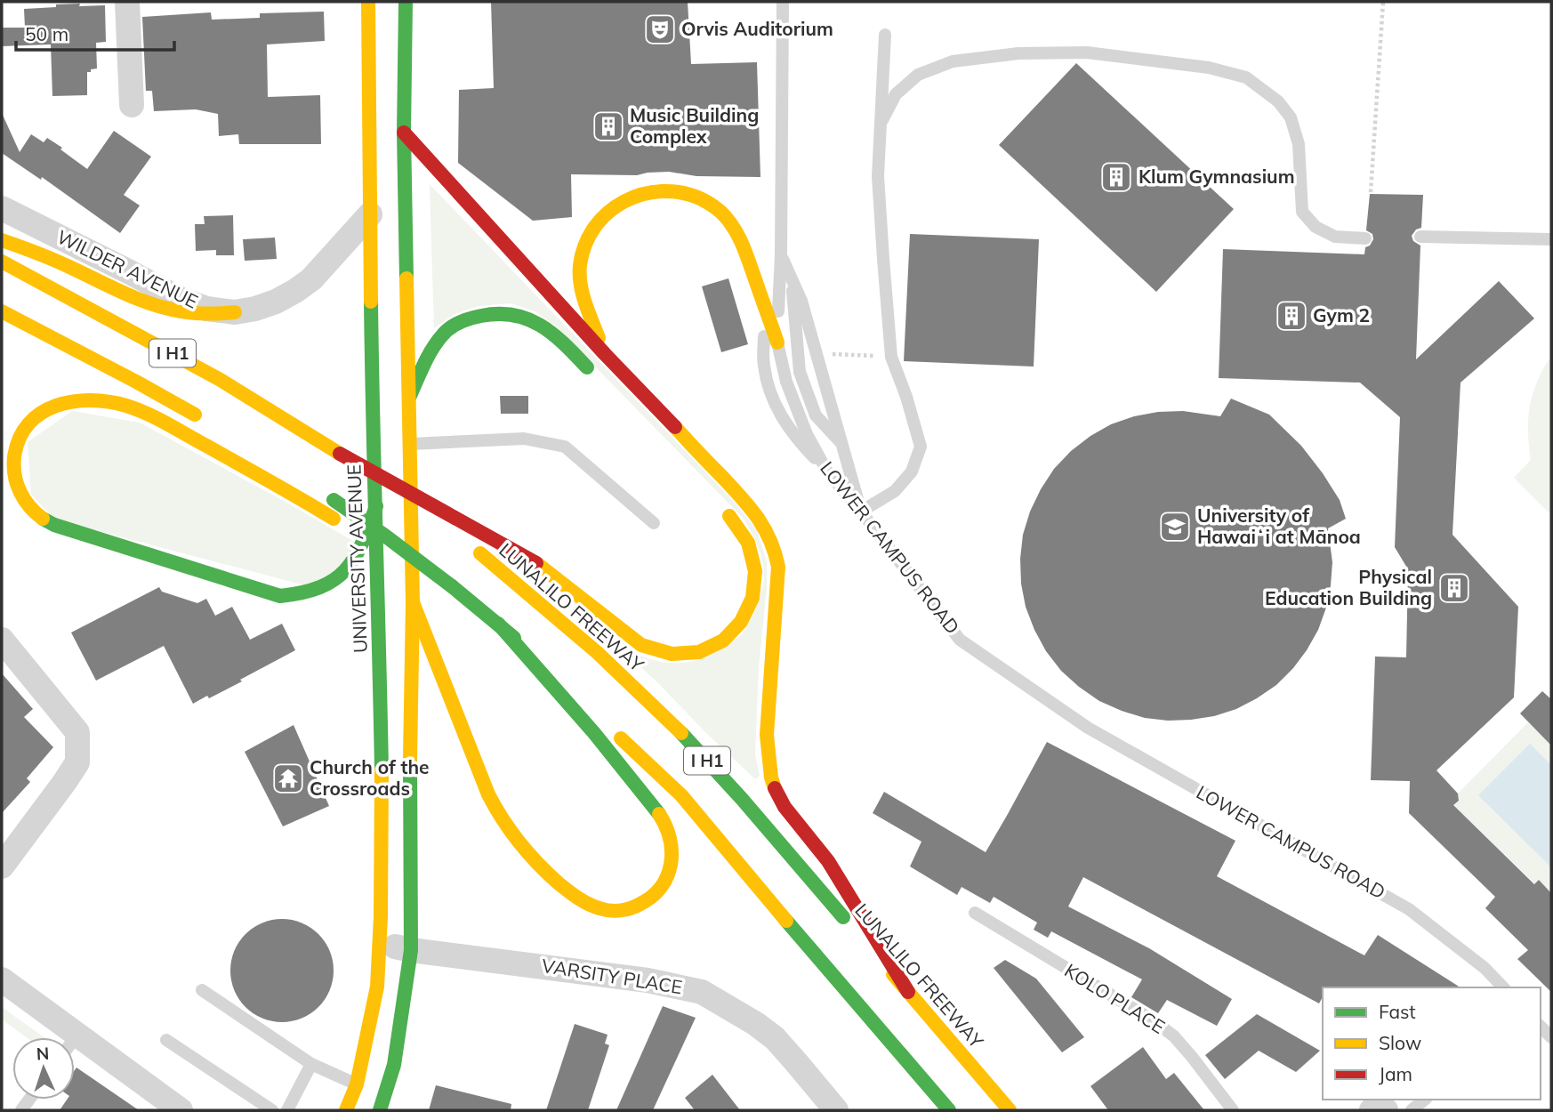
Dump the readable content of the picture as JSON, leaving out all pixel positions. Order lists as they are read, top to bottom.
{
  "streets": {
    "main road": ["I H1", "UNIVERSITY AVENUE", "LUNALILO FREEWAY"],
    "street": ["WILDER AVENUE", "VARSITY PLACE"],
    "lane": ["LOWER CAMPUS ROAD", "KOLO PLACE"]
  },
  "crossings": [
    ["WILDER AVENUE", "UNIVERSITY AVENUE"],
    ["UNIVERSITY AVENUE", "VARSITY PLACE"]
  ],
  "places": {
    "theatre": ["Orvis Auditorium"],
    "building": [
      "Music Building Complex",
      "Klum Gymnasium",
      "Gym 2",
      "Physical Education Building"
    ],
    "school or university": ["University of Hawaiʻi at Mānoa"],
    "temple": ["Church of the Crossroads"]
  },
  "legend": ["Fast", "Slow", "Jam"],
  "scale_bar": "50 m",
  "north": "top"
}
